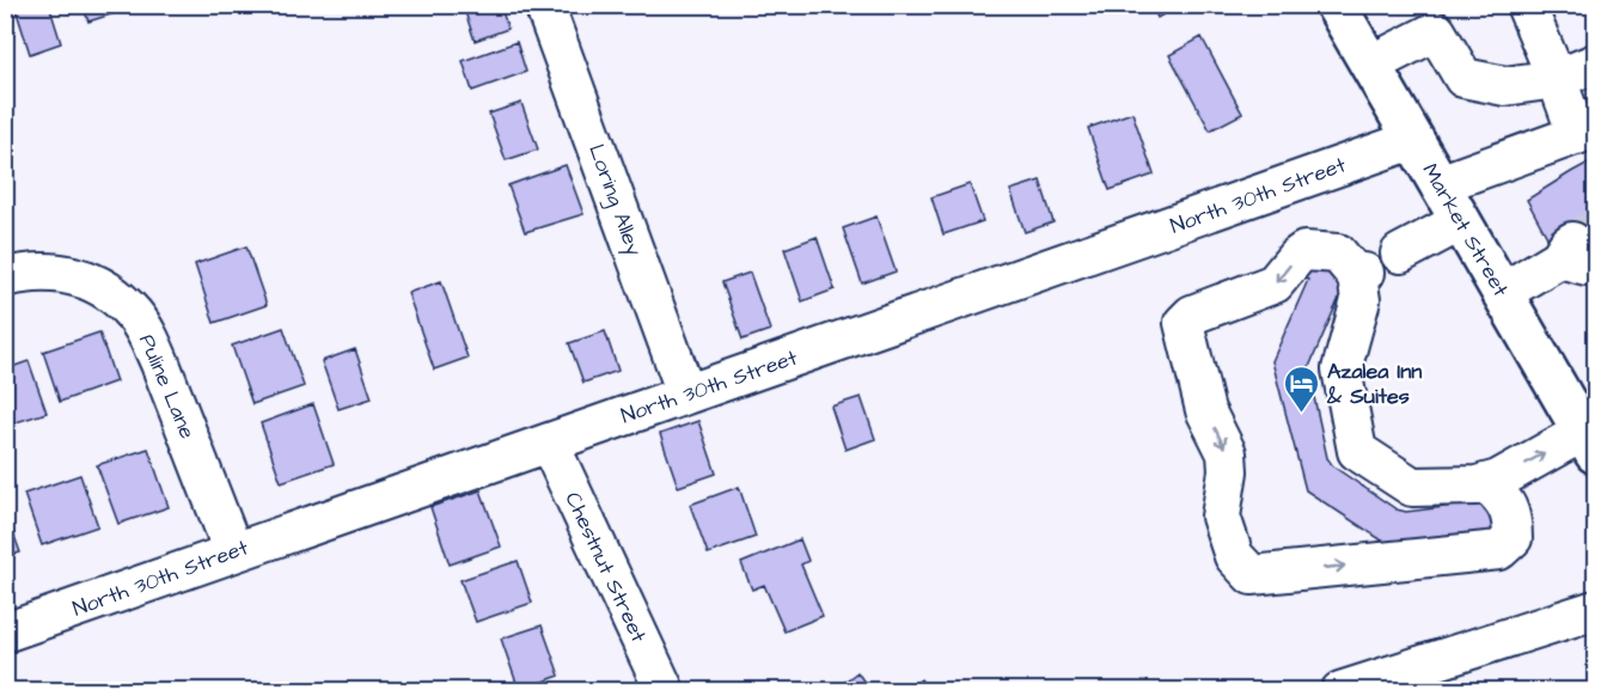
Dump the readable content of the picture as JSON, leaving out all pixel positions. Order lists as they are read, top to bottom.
{
  "streets": {
    "main road": ["Market Street"],
    "street": [
      "North 30th Street",
      "Loring Alley",
      "Puline Lane",
      "Chestnut Street"
    ]
  },
  "crossings": [
    ["North 30th Street", "Loring Alley"],
    ["North 30th Street", "Market Street"],
    ["North 30th Street", "Puline Lane"],
    ["North 30th Street", "Chestnut Street"]
  ],
  "places": {
    "hotel": ["Azalea Inn & Suites"]
  }
}
